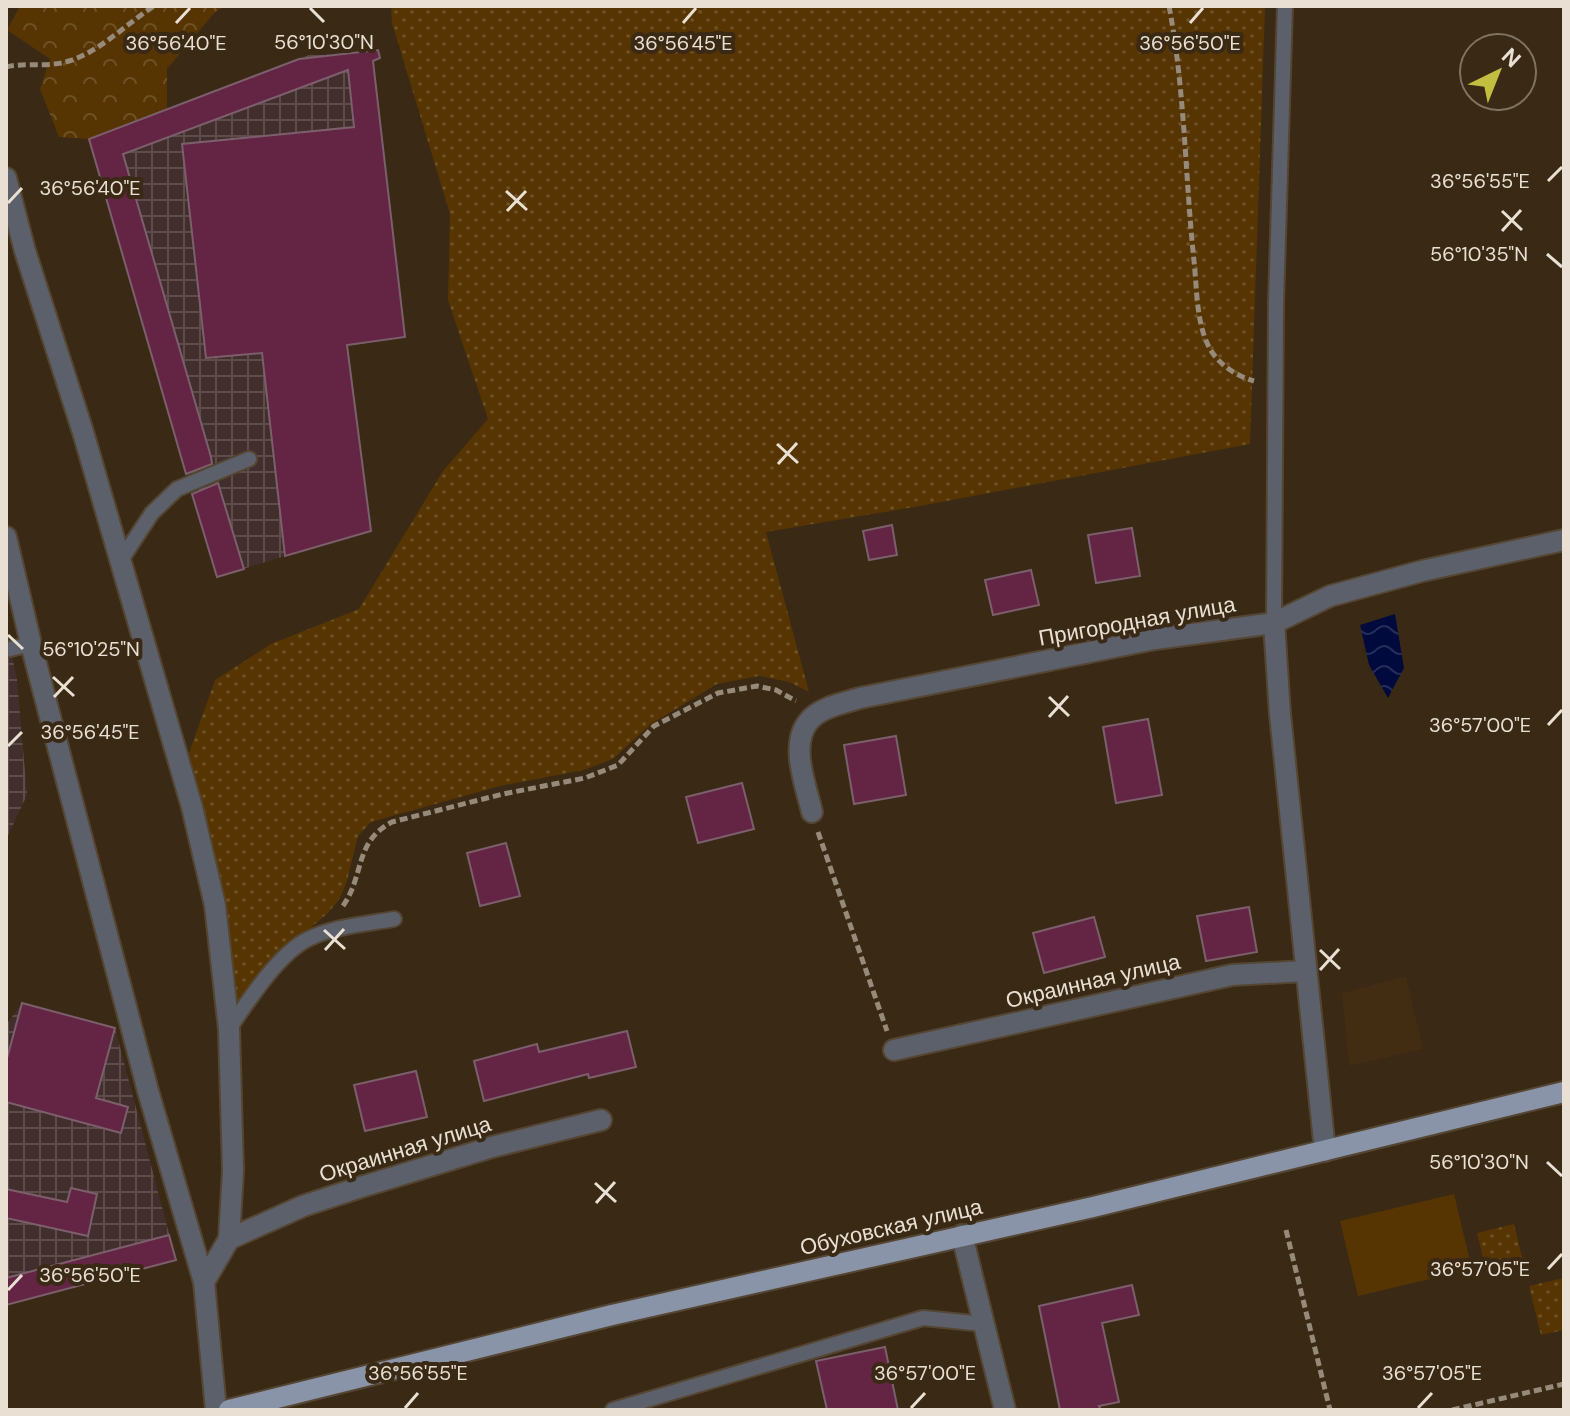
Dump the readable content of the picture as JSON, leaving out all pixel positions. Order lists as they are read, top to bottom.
{
  "streets": {
    "main road": ["Обуховская улица"],
    "street": ["Пригородная улица", "Окраинная улица"]
  },
  "north": "top right",
  "coordinates": [
    "56°10'30\"N",
    "36°56'40\"E",
    "36°56'50\"E",
    "36°56'45\"E",
    "36°56'55\"E",
    "56°10'35\"N",
    "56°10'25\"N",
    "36°57'00\"E",
    "36°57'05\"E"
  ]
}
